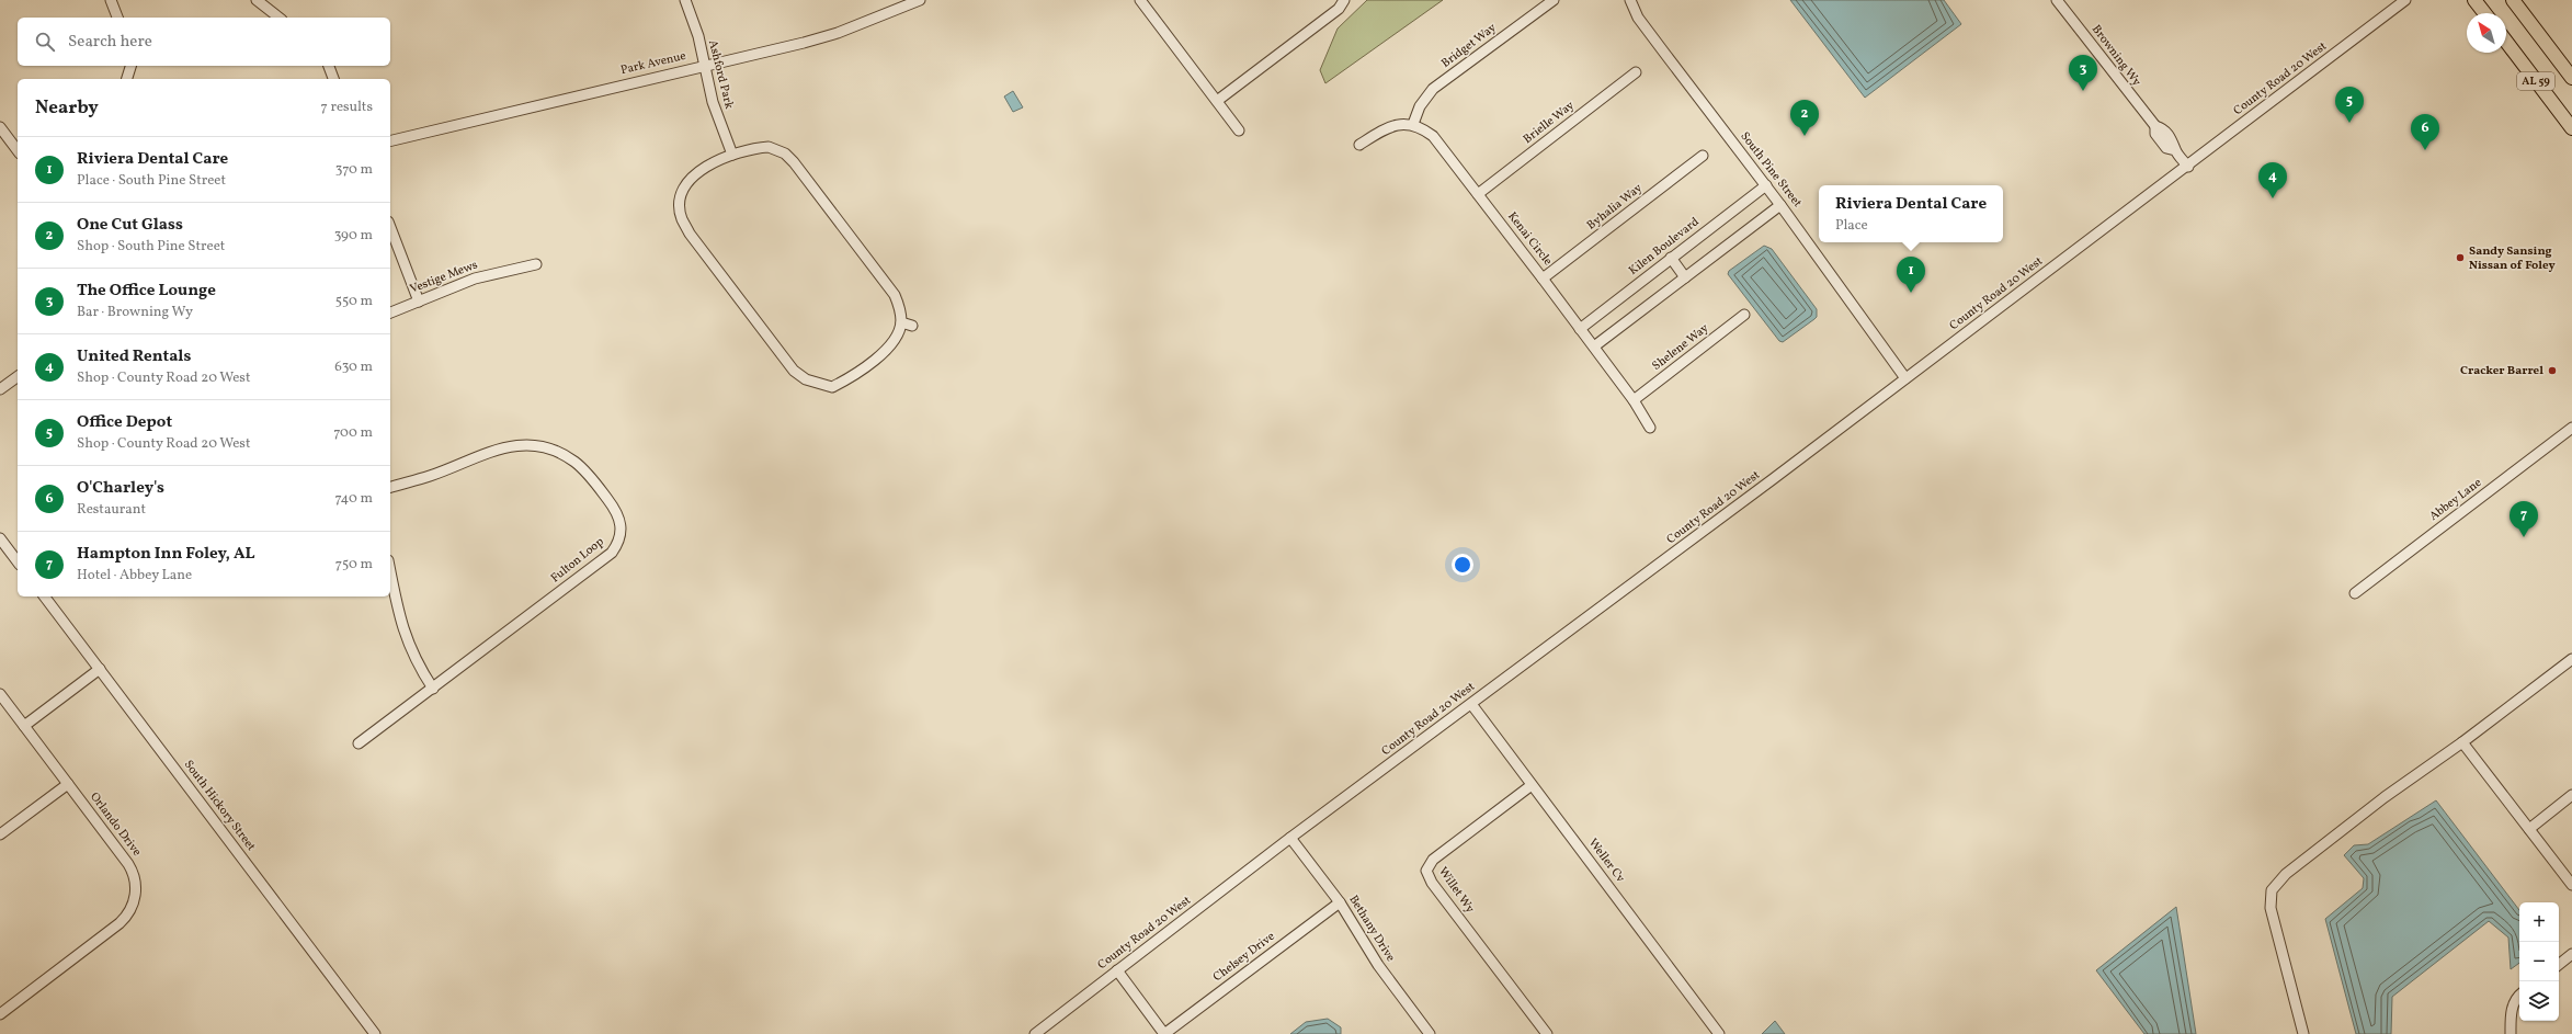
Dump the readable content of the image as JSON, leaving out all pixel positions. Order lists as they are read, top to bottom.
{
  "streets": {
    "main road": ["AL 59"],
    "street": [
      "Bridget Way",
      "Browning Wy",
      "Park Avenue",
      "Ashford Park",
      "County Road 20 West",
      "Brielle Way",
      "South Pine Street",
      "Byhalia Way",
      "Kenai Circle",
      "Kilen Boulevard",
      "Vestige Mews",
      "Shelene Way",
      "Abbey Lane",
      "Fulton Loop",
      "South Hickory Street",
      "Orlando Drive",
      "Weller Cv",
      "Willet Wy",
      "Bethany Drive",
      "Chelsey Drive"
    ]
  },
  "crossings": [
    ["Bridget Way", "Kenai Circle"],
    ["Browning Wy", "County Road 20 West"],
    ["Park Avenue", "Ashford Park"],
    ["County Road 20 West", "South Pine Street"],
    ["County Road 20 West", "Weller Cv"],
    ["County Road 20 West", "Bethany Drive"],
    ["Brielle Way", "Kenai Circle"],
    ["South Pine Street", "Kilen Boulevard"],
    ["Byhalia Way", "Kenai Circle"],
    ["Kenai Circle", "Kilen Boulevard"],
    ["Kenai Circle", "Shelene Way"],
    ["Weller Cv", "Willet Wy"],
    ["Bethany Drive", "Chelsey Drive"]
  ],
  "places": ["Sandy Sansing Nissan of Foley", "Cracker Barrel"],
  "north": "top left",
  "page": {
    "search": "Search here",
    "pins": [
      "3",
      "5",
      "2",
      "6",
      "4",
      "1",
      "7"
    ],
    "heading": ["Nearby", "7 results"],
    "list": [
      {
        "mark": "1",
        "name": "Riviera Dental Care",
        "note": "Place · South Pine Street",
        "value": "370 m"
      },
      {
        "mark": "2",
        "name": "One Cut Glass",
        "note": "Shop · South Pine Street",
        "value": "390 m"
      },
      {
        "mark": "3",
        "name": "The Office Lounge",
        "note": "Bar · Browning Wy",
        "value": "550 m"
      },
      {
        "mark": "4",
        "name": "United Rentals",
        "note": "Shop · County Road 20 West",
        "value": "630 m"
      },
      {
        "mark": "5",
        "name": "Office Depot",
        "note": "Shop · County Road 20 West",
        "value": "700 m"
      },
      {
        "mark": "6",
        "name": "O'Charley's",
        "note": "Restaurant",
        "value": "740 m"
      },
      {
        "mark": "7",
        "name": "Hampton Inn Foley, AL",
        "note": "Hotel · Abbey Lane",
        "value": "750 m"
      }
    ],
    "popup": ["Riviera Dental Care", "Place"],
    "map_buttons": ["+", "−"]
  }
}
